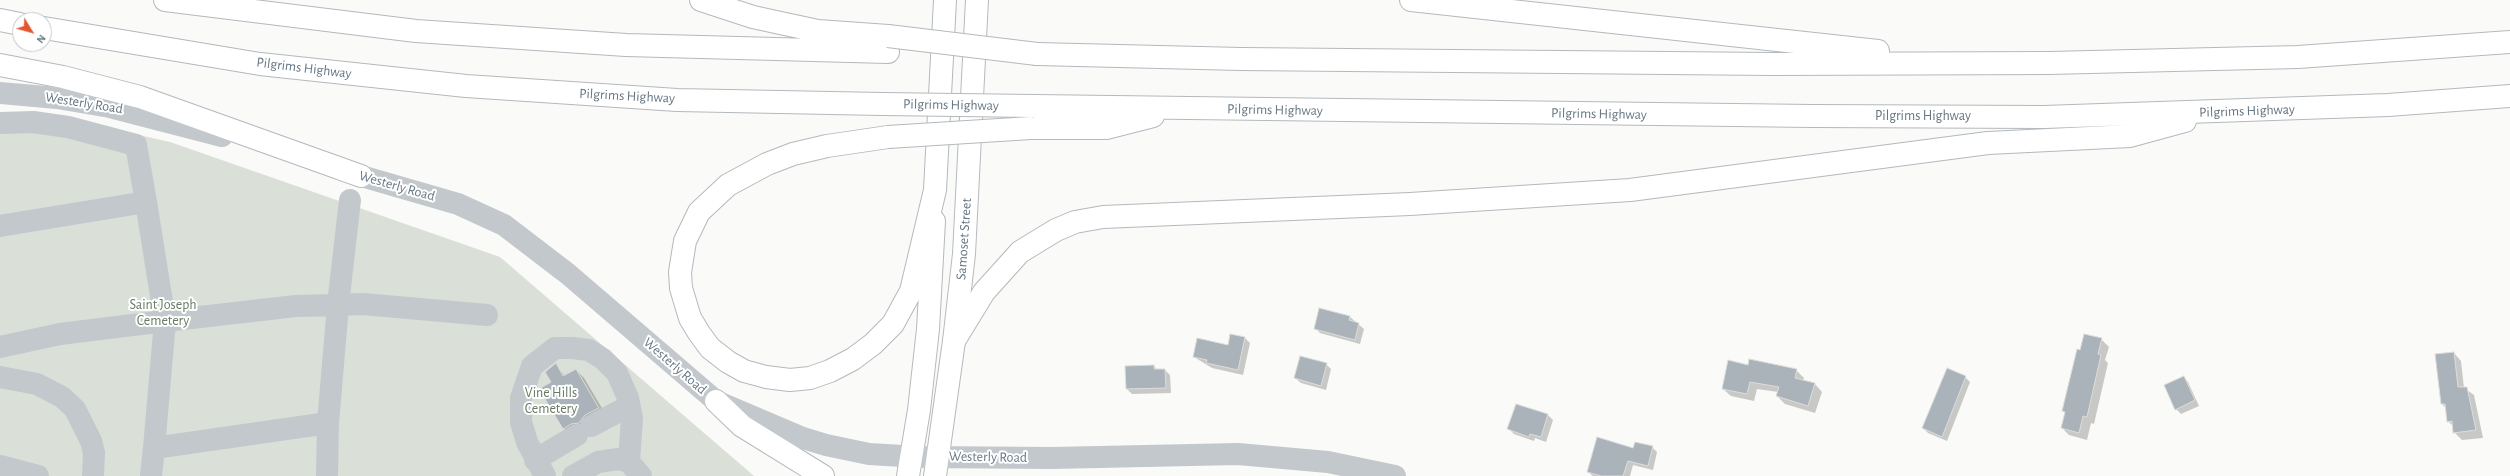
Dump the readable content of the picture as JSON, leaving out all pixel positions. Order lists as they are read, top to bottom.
{
  "streets": {
    "main road": ["Pilgrims Highway", "Samoset Street"],
    "street": ["Westerly Road"]
  },
  "crossings": [
    ["Westerly Road", "Samoset Street"]
  ],
  "parks": ["Saint Joseph Cemetery", "Vine Hills Cemetery"],
  "north": "bottom right"
}
